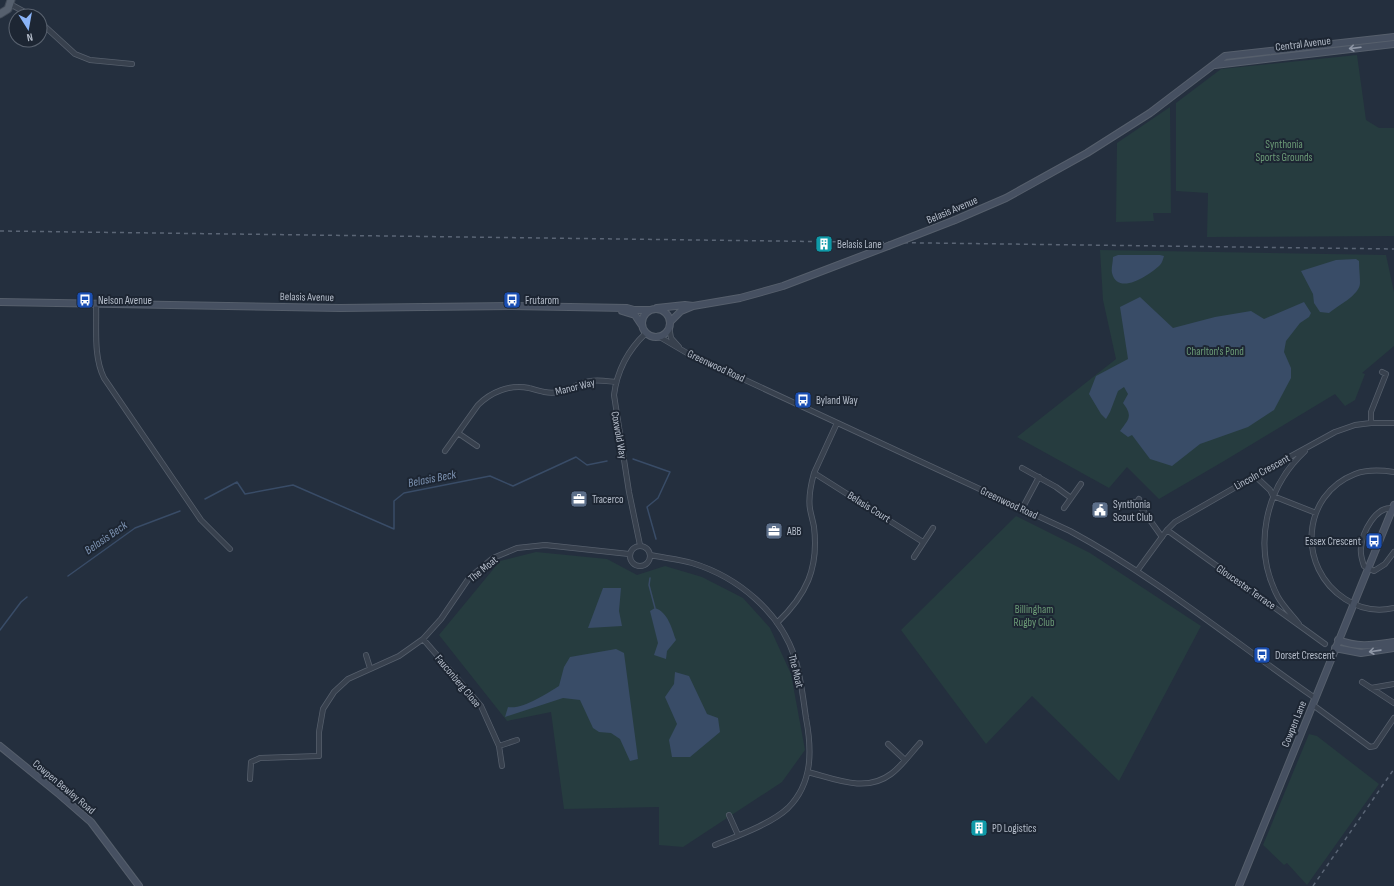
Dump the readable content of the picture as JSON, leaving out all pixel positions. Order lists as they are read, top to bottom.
{
  "streets": {
    "main road": [
      "Central Avenue",
      "Belasis Avenue",
      "Cowpen Lane",
      "Cowpen Bewley Road"
    ],
    "street": [
      "Greenwood Road",
      "Manor Way",
      "Coxwold Way",
      "Lincoln Crescent",
      "Belasis Court",
      "The Moat",
      "Gloucester Terrace",
      "Fauconberg Close"
    ]
  },
  "crossings": [
    ["Central Avenue", "Belasis Avenue"],
    ["Belasis Avenue", "Greenwood Road"],
    ["Belasis Avenue", "Coxwold Way"],
    ["Greenwood Road", "Coxwold Way"],
    ["Greenwood Road", "Lincoln Crescent"],
    ["Greenwood Road", "Cowpen Lane"],
    ["Manor Way", "Coxwold Way"],
    ["Coxwold Way", "The Moat"],
    ["Lincoln Crescent", "Gloucester Terrace"],
    ["The Moat", "Fauconberg Close"]
  ],
  "water": ["Belasis Beck"],
  "parks": ["Synthonia Sports Grounds", "Charlton's Pond", "Billingham Rugby Club"],
  "places": {
    "building": ["Belasis Lane", "PD Logistics"],
    "bus stop": [
      "Nelson Avenue",
      "Frutarom",
      "Byland Way",
      "Essex Crescent",
      "Dorset Crescent"
    ],
    "office": ["Tracerco", "ABB"],
    "public building": ["Synthonia Scout Club"]
  },
  "north": "bottom"
}
